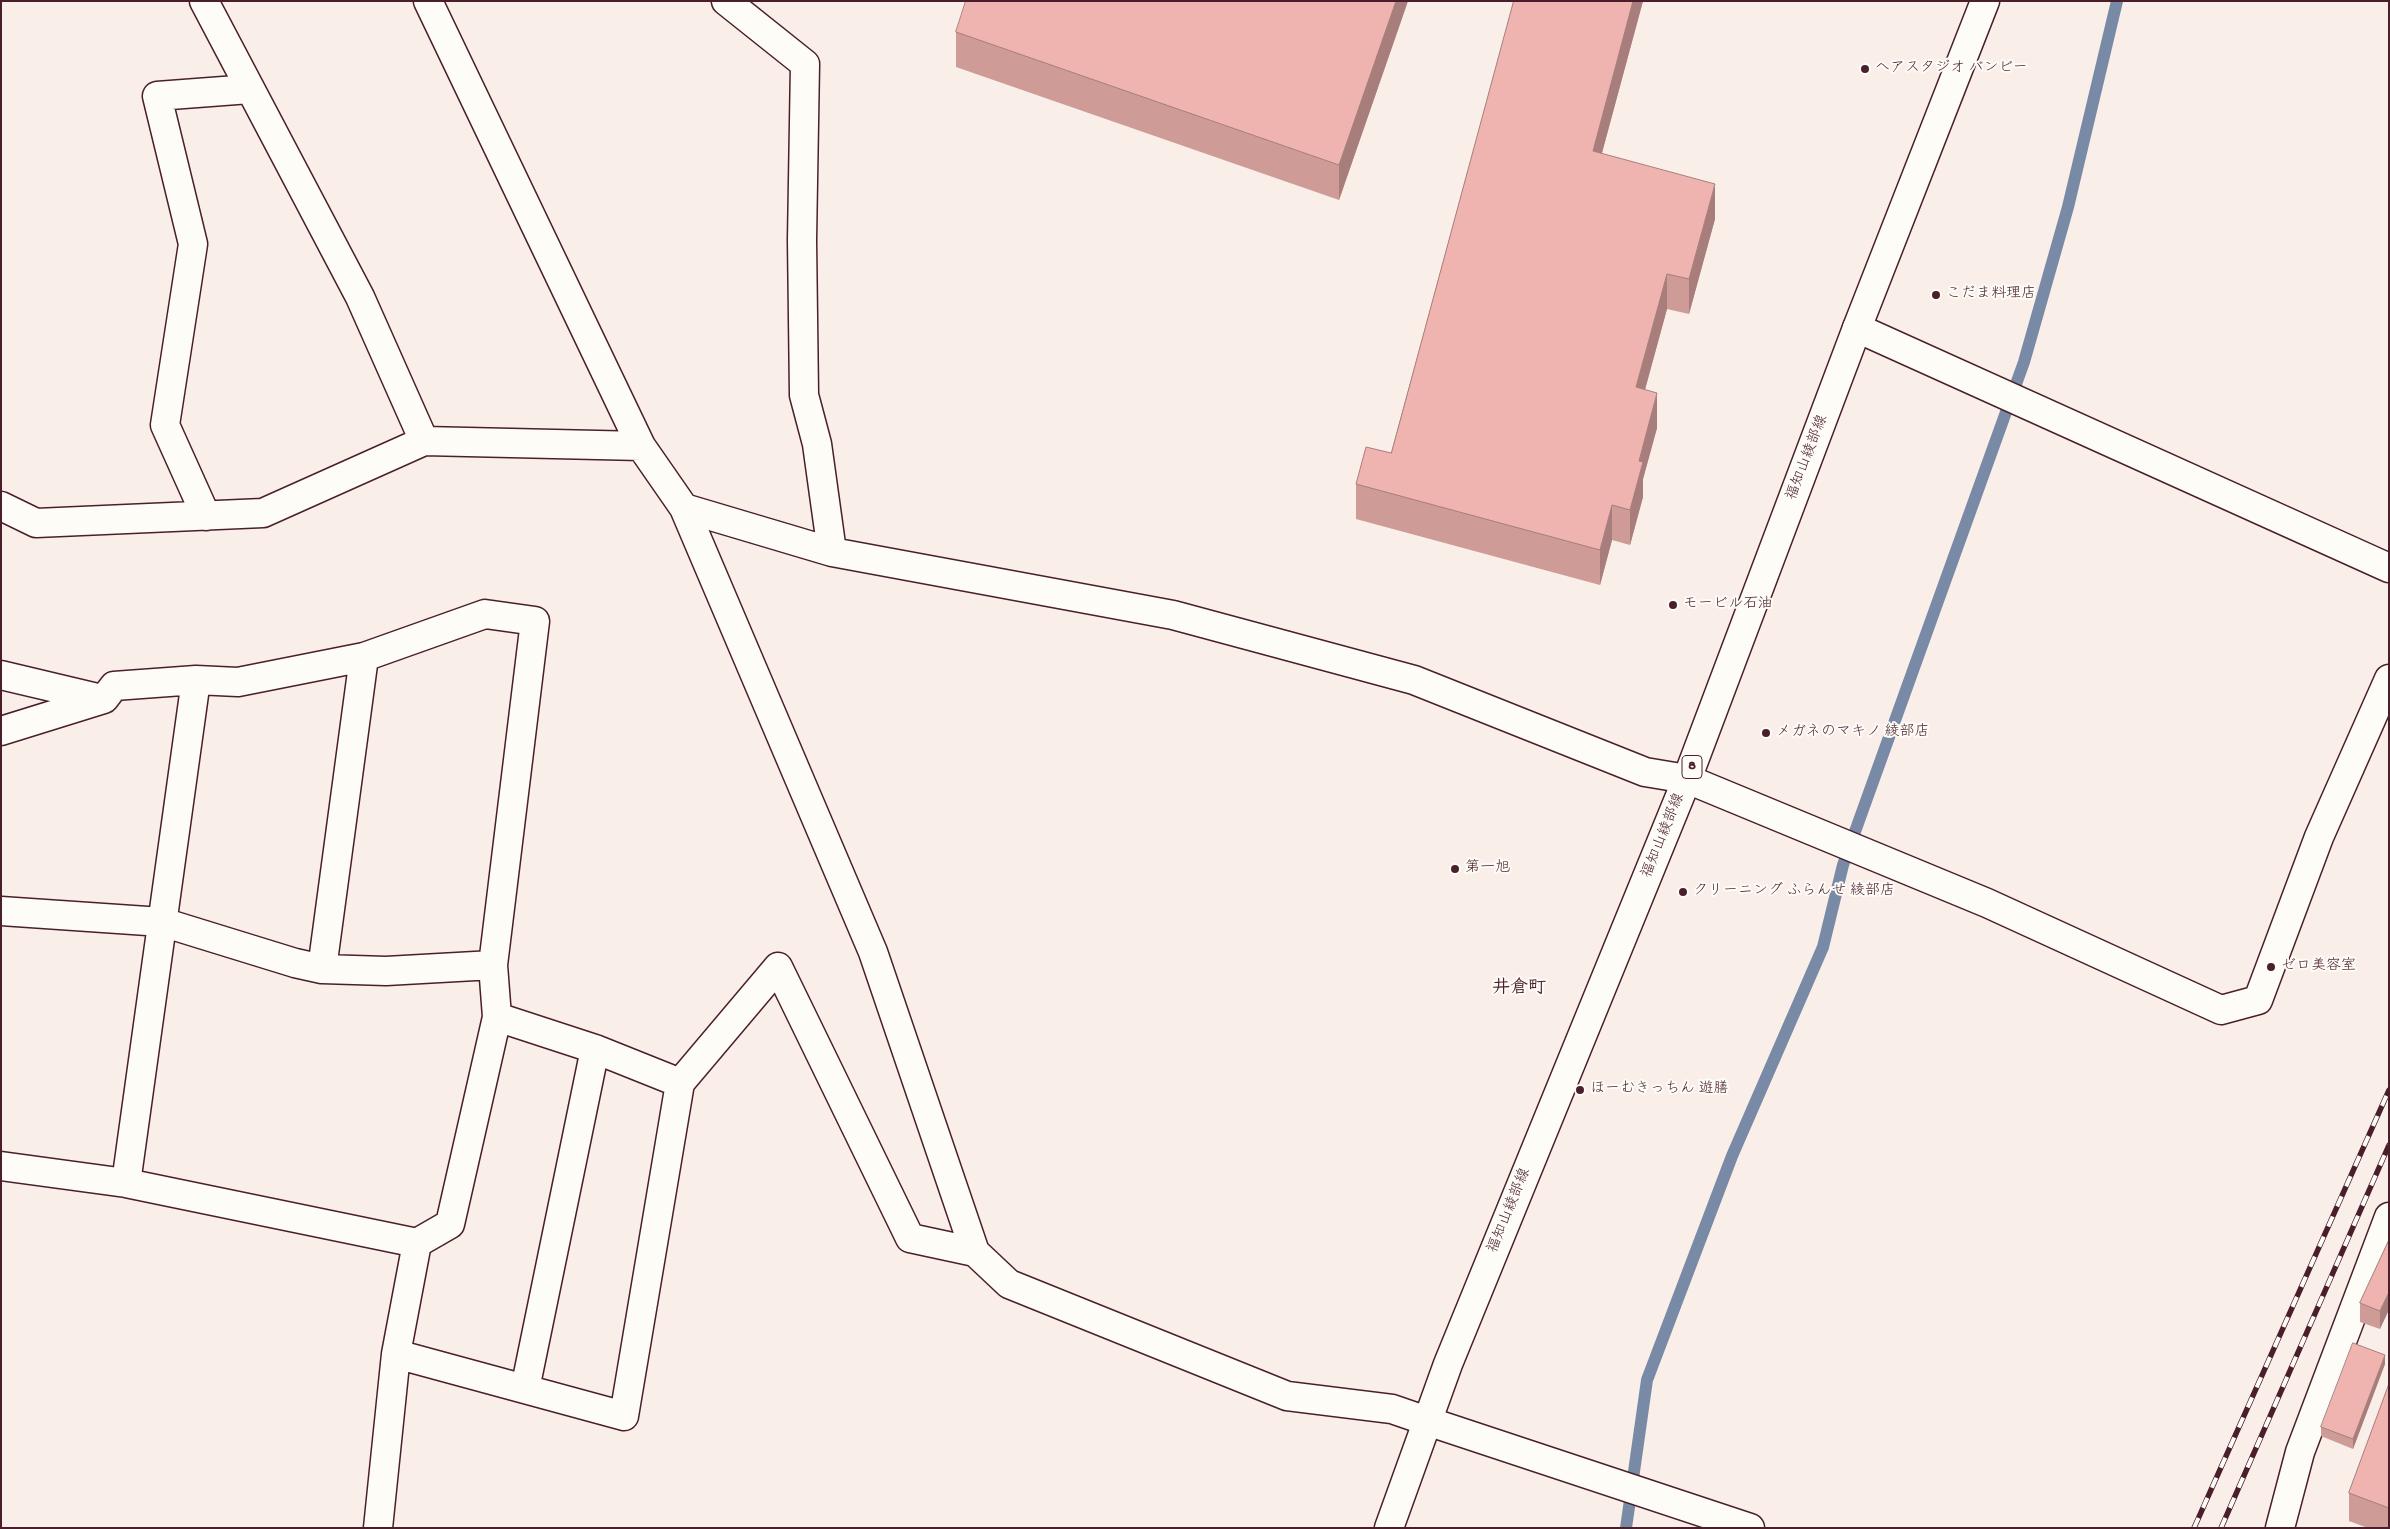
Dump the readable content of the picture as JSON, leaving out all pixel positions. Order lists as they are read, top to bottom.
{
  "streets": {
    "street": ["福知山綾部線", "8"]
  },
  "districts": ["井倉町"],
  "places": [
    "ヘアスタジオ バンビー",
    "こだま料理店",
    "モービル石油",
    "メガネのマキノ 綾部店",
    "第一旭",
    "クリーニング ふらんせ 綾部店",
    "ゼロ美容室",
    "ほーむきっちん 遊膳"
  ]
}
